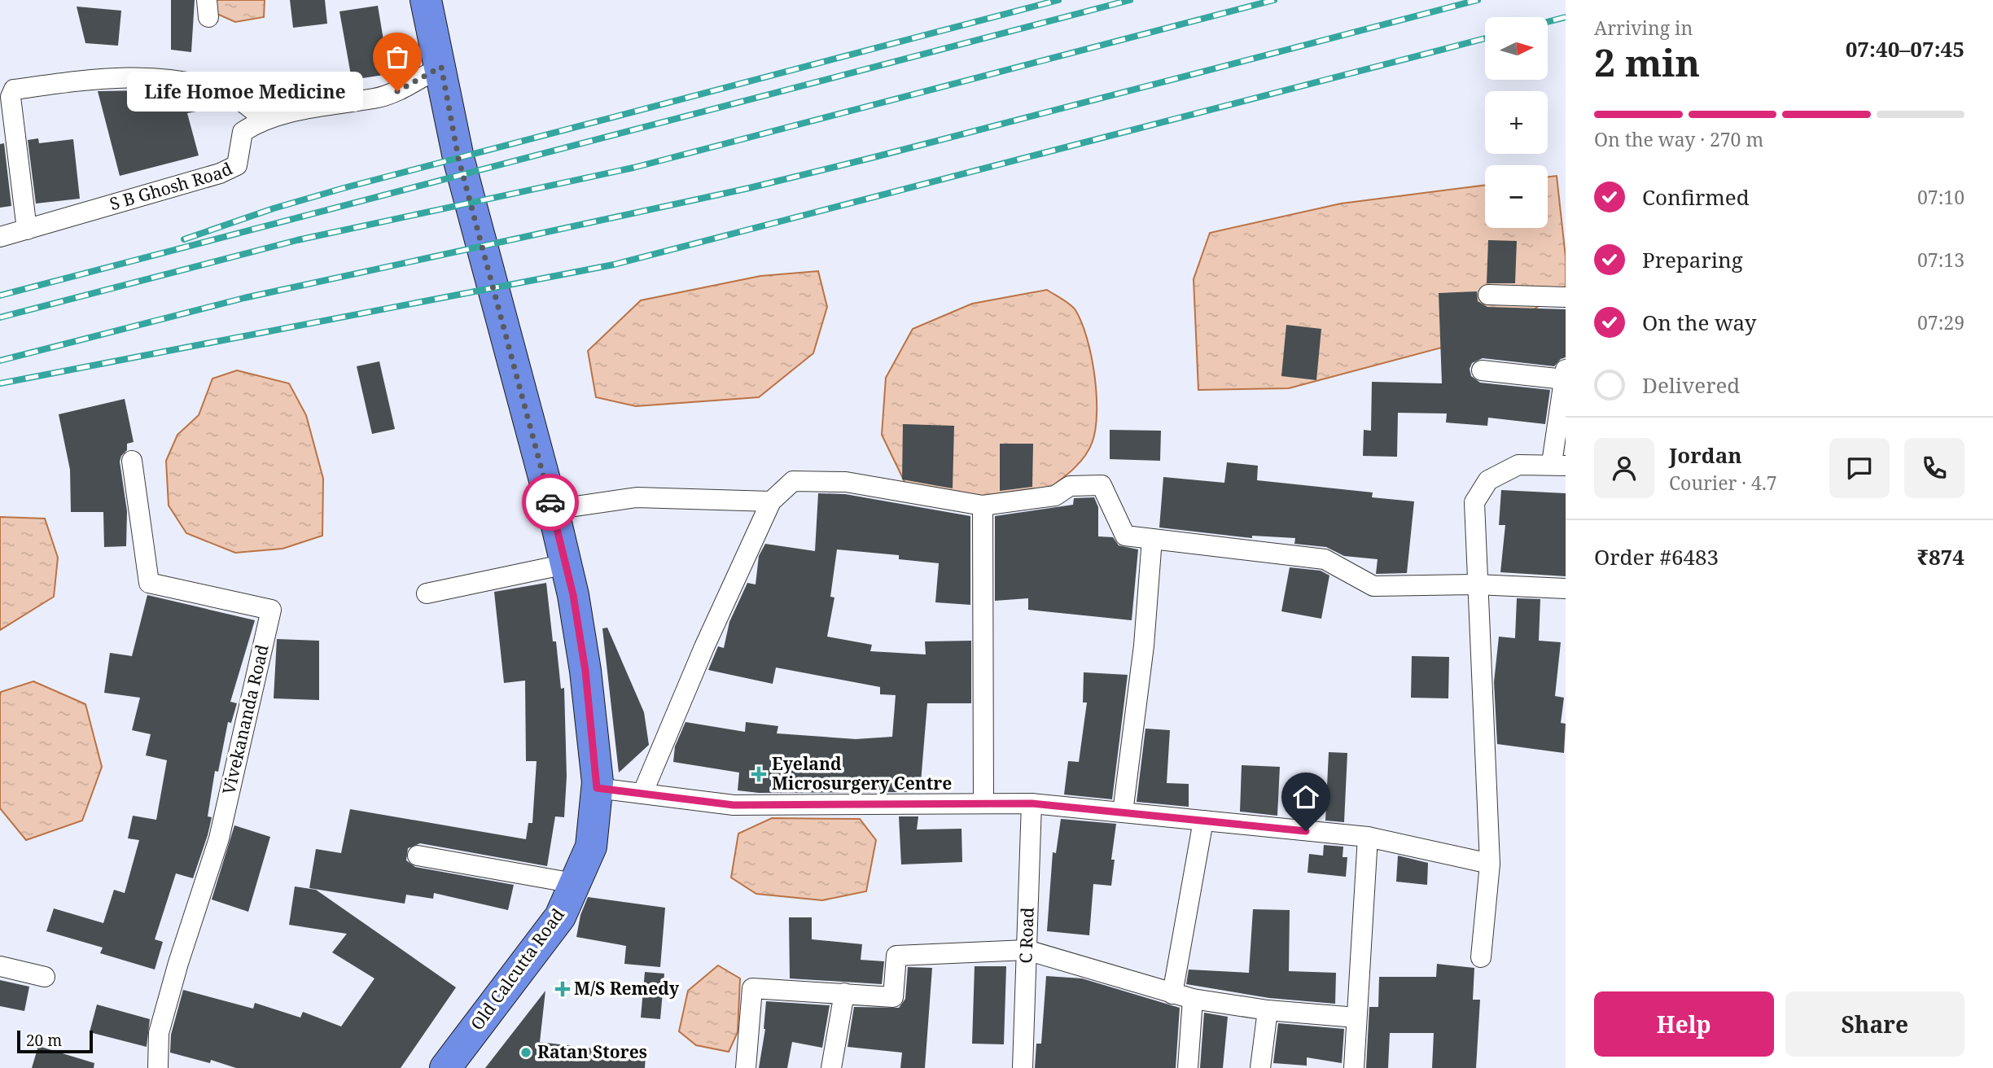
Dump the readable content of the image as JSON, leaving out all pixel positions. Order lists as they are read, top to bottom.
{
  "streets": {
    "main road": ["Old Calcutta Road"],
    "street": ["S B Ghosh Road", "Vivekananda Road", "C Road"]
  },
  "crossings": [
    ["S B Ghosh Road", "Old Calcutta Road"]
  ],
  "places": {
    "other": ["Life Homoe Medicine", "Ratan Stores"],
    "health": ["Eyeland Microsurgery Centre", "M/S Remedy"]
  },
  "scale_bar": "20 m",
  "north": "right",
  "page": {
    "heading": ["2 min", "Arriving in", "07:40–07:45"],
    "panel": [
      "Jordan",
      "Courier · 4.7",
      "Order #6483",
      "₹874"
    ],
    "map_buttons": ["+", "−"],
    "bubble": "Life Homoe Medicine",
    "bar": "On the way · 270 m",
    "list": [
      ["Confirmed", "07:10"],
      ["Preparing", "07:13"],
      ["On the way", "07:29"],
      "Delivered"
    ],
    "buttons": ["Help", "Share"],
    "scale": "20 m"
  }
}
